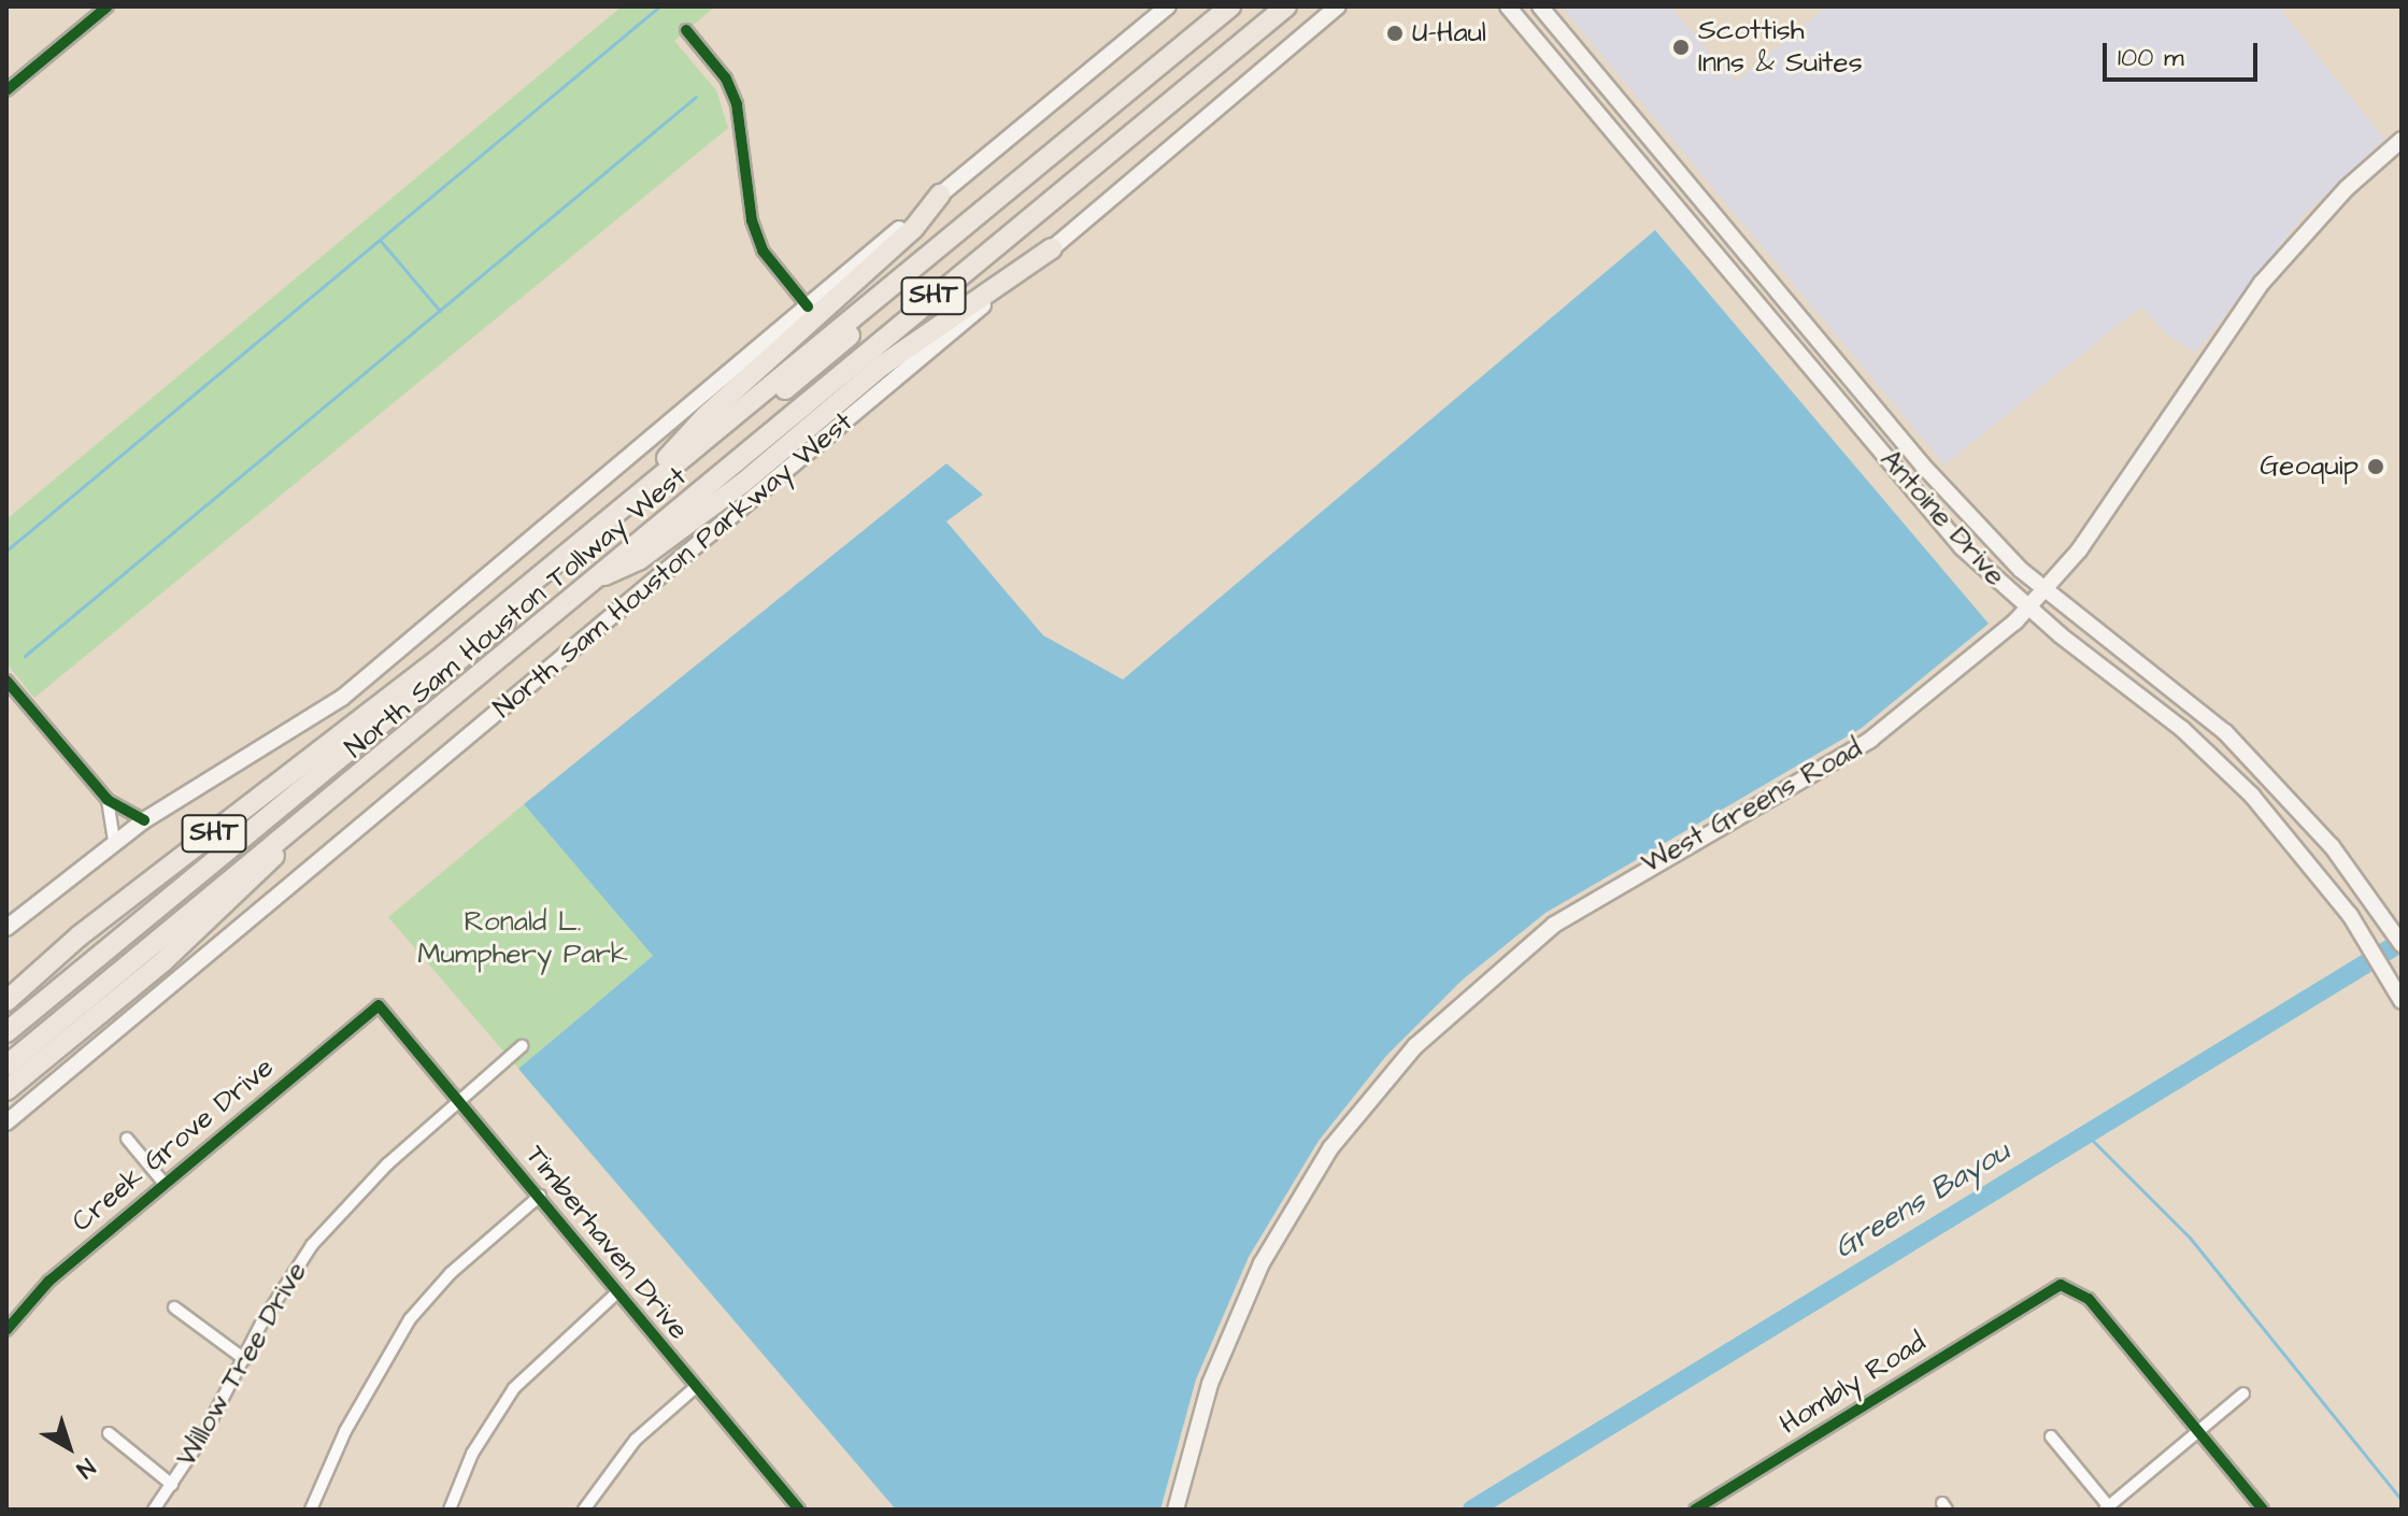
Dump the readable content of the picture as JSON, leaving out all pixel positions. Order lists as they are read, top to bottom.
{
  "streets": {
    "highway": ["SHT", "North Sam Houston Tollway West"],
    "main road": ["Antoine Drive", "North Sam Houston Parkway West", "West Greens Road"],
    "street": [
      "Creek Grove Drive",
      "Timberhaven Drive",
      "Willow Tree Drive",
      "Hombly Road"
    ]
  },
  "crossings": [
    ["Antoine Drive", "West Greens Road"],
    ["Creek Grove Drive", "Timberhaven Drive"],
    ["Timberhaven Drive", "Willow Tree Drive"]
  ],
  "water": ["Greens Bayou"],
  "parks": ["Ronald L. Mumphery Park"],
  "places": ["U-Haul", "Scottish Inns & Suites", "Geoquip"],
  "scale_bar": "100 m",
  "north": "bottom right"
}
